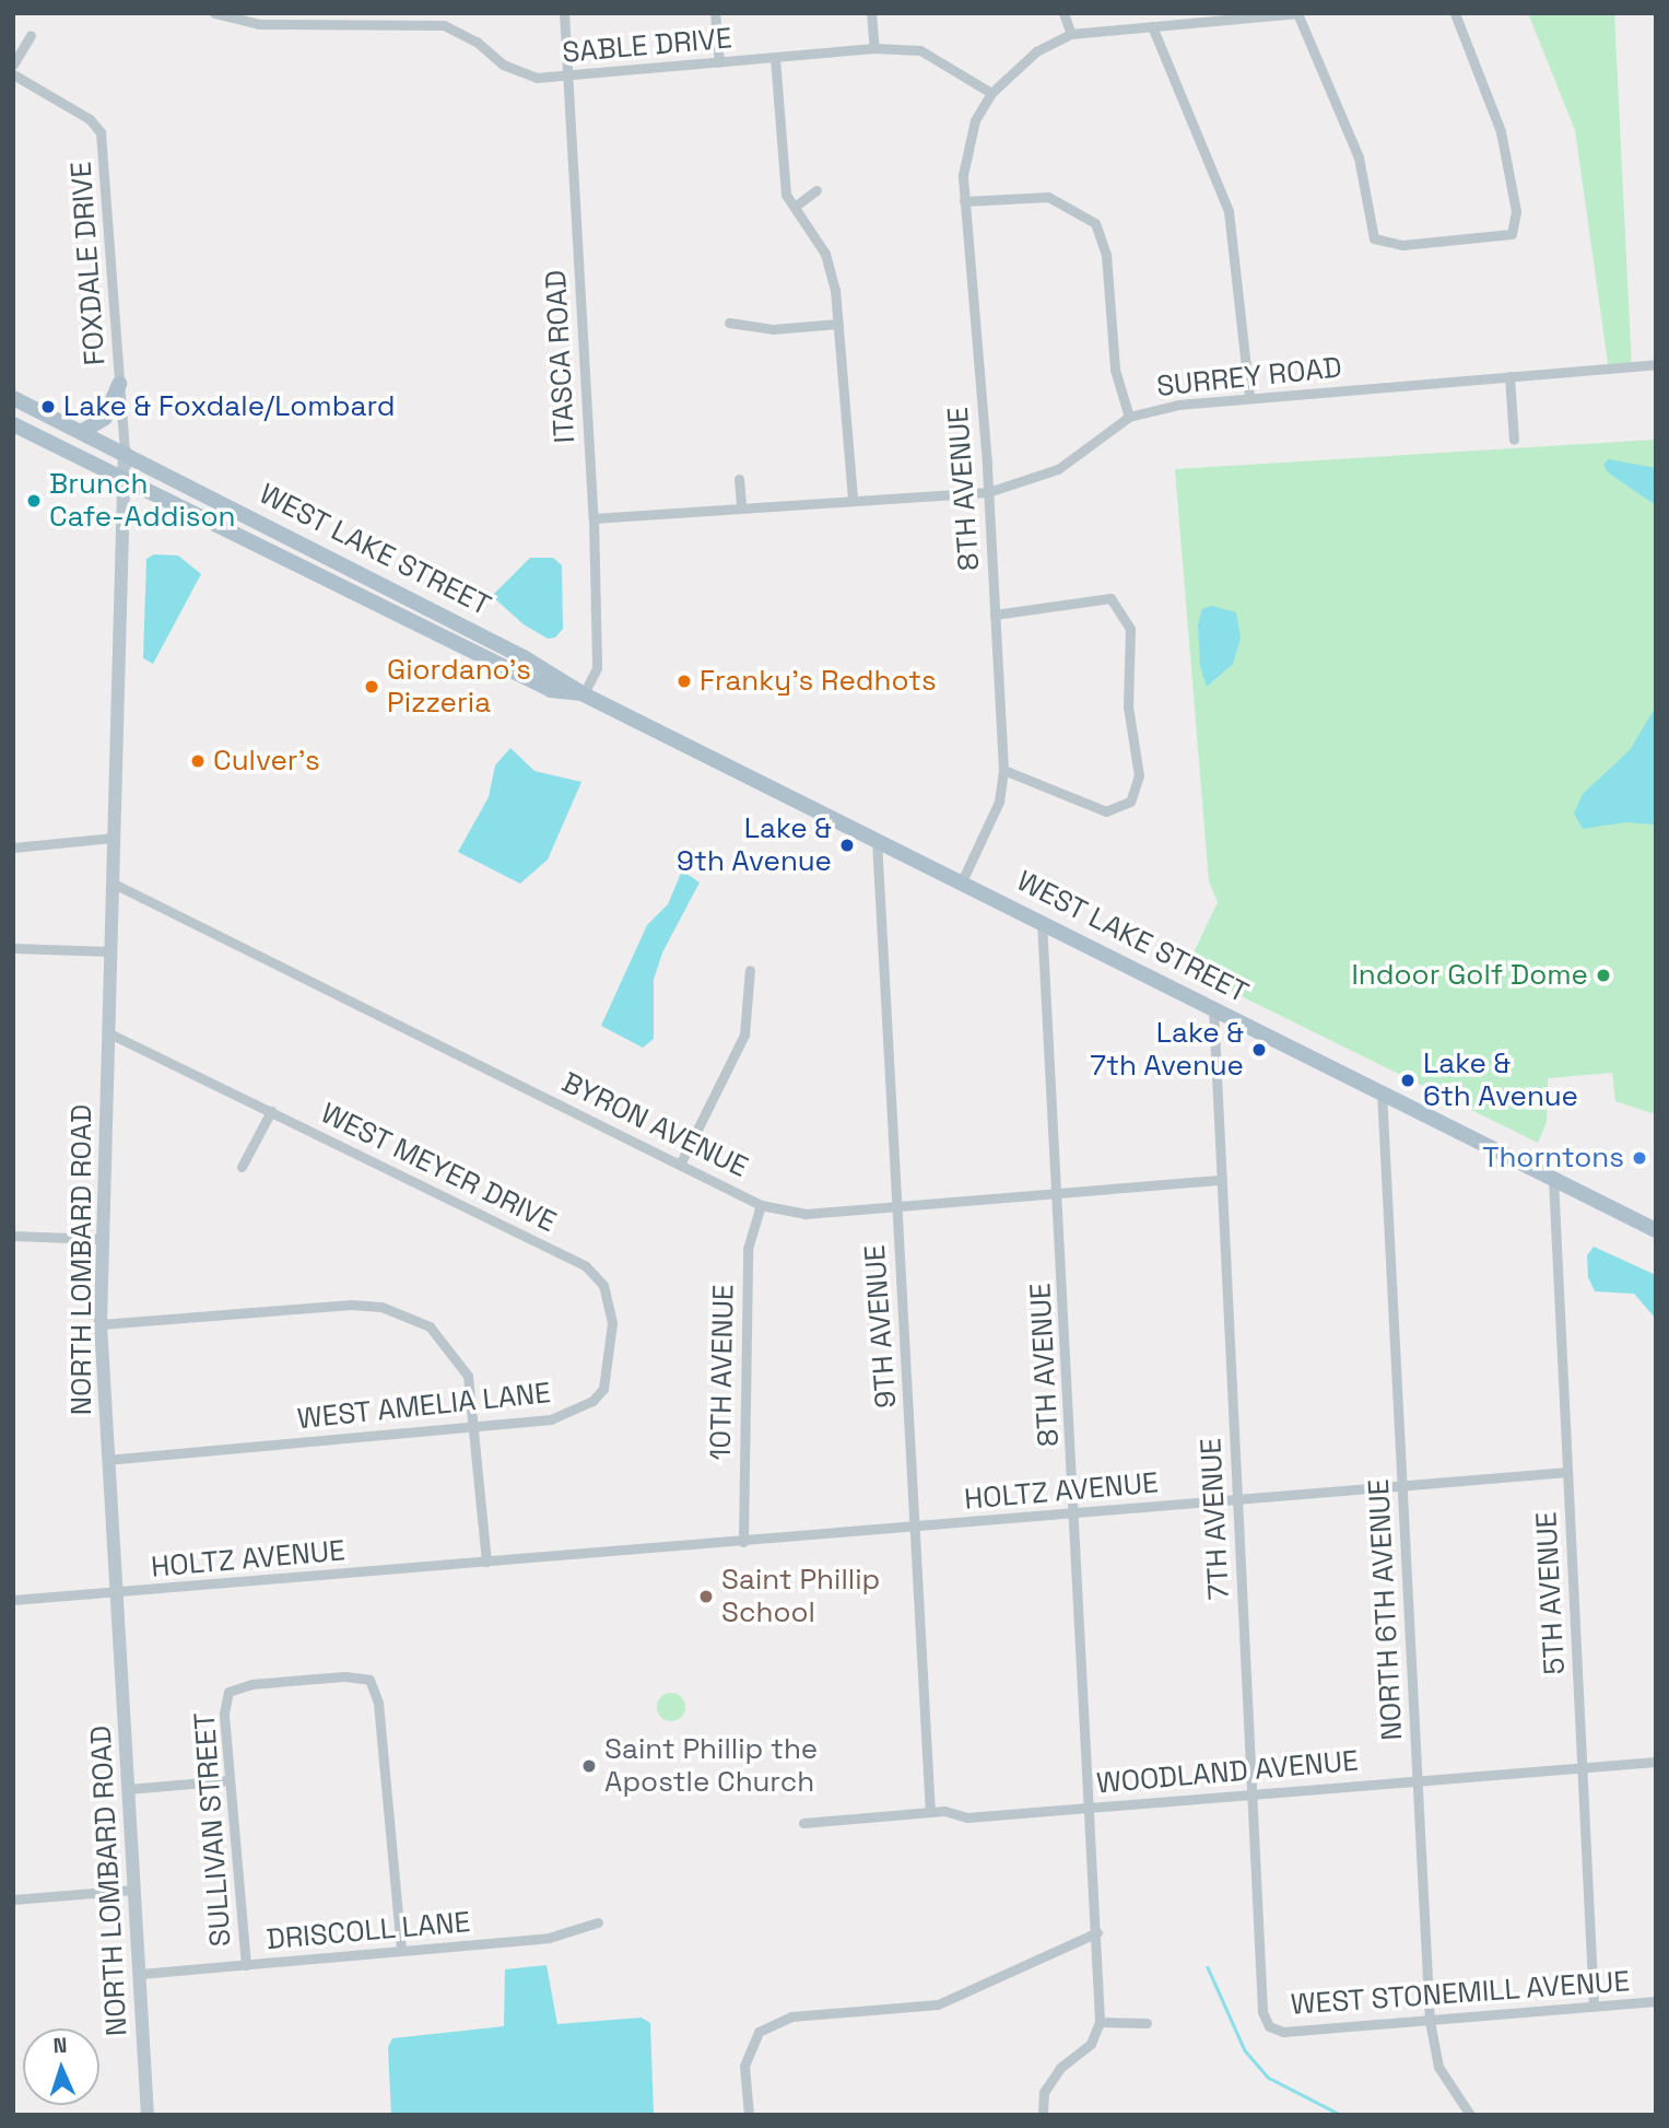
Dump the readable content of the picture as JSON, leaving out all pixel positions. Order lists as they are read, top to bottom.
{
  "streets": {
    "main road": ["WEST LAKE STREET"],
    "street": [
      "SABLE DRIVE",
      "FOXDALE DRIVE",
      "ITASCA ROAD",
      "SURREY ROAD",
      "8TH AVENUE",
      "BYRON AVENUE",
      "WEST MEYER DRIVE",
      "NORTH LOMBARD ROAD",
      "9TH AVENUE",
      "10TH AVENUE",
      "WEST AMELIA LANE",
      "HOLTZ AVENUE",
      "7TH AVENUE",
      "5TH AVENUE",
      "NORTH 6TH AVENUE",
      "WOODLAND AVENUE",
      "SULLIVAN STREET",
      "DRISCOLL LANE",
      "WEST STONEMILL AVENUE"
    ]
  },
  "crossings": [
    ["SABLE DRIVE", "ITASCA ROAD"],
    ["SABLE DRIVE", "8TH AVENUE"],
    ["FOXDALE DRIVE", "WEST LAKE STREET"],
    ["FOXDALE DRIVE", "NORTH LOMBARD ROAD"],
    ["ITASCA ROAD", "SURREY ROAD"],
    ["ITASCA ROAD", "WEST LAKE STREET"],
    ["SURREY ROAD", "8TH AVENUE"],
    ["8TH AVENUE", "WEST LAKE STREET"],
    ["8TH AVENUE", "BYRON AVENUE"],
    ["8TH AVENUE", "HOLTZ AVENUE"],
    ["8TH AVENUE", "WOODLAND AVENUE"],
    ["WEST LAKE STREET", "NORTH LOMBARD ROAD"],
    ["WEST LAKE STREET", "9TH AVENUE"],
    ["WEST LAKE STREET", "7TH AVENUE"],
    ["WEST LAKE STREET", "5TH AVENUE"],
    ["WEST LAKE STREET", "NORTH 6TH AVENUE"],
    ["BYRON AVENUE", "NORTH LOMBARD ROAD"],
    ["BYRON AVENUE", "9TH AVENUE"],
    ["BYRON AVENUE", "10TH AVENUE"],
    ["BYRON AVENUE", "7TH AVENUE"],
    ["WEST MEYER DRIVE", "NORTH LOMBARD ROAD"],
    ["WEST MEYER DRIVE", "WEST AMELIA LANE"],
    ["NORTH LOMBARD ROAD", "WEST AMELIA LANE"],
    ["NORTH LOMBARD ROAD", "HOLTZ AVENUE"],
    ["NORTH LOMBARD ROAD", "DRISCOLL LANE"],
    ["9TH AVENUE", "HOLTZ AVENUE"],
    ["9TH AVENUE", "WOODLAND AVENUE"],
    ["10TH AVENUE", "HOLTZ AVENUE"],
    ["HOLTZ AVENUE", "7TH AVENUE"],
    ["HOLTZ AVENUE", "5TH AVENUE"],
    ["HOLTZ AVENUE", "NORTH 6TH AVENUE"],
    ["7TH AVENUE", "WOODLAND AVENUE"],
    ["7TH AVENUE", "WEST STONEMILL AVENUE"],
    ["5TH AVENUE", "WOODLAND AVENUE"],
    ["5TH AVENUE", "WEST STONEMILL AVENUE"],
    ["NORTH 6TH AVENUE", "WOODLAND AVENUE"],
    ["NORTH 6TH AVENUE", "WEST STONEMILL AVENUE"],
    ["SULLIVAN STREET", "DRISCOLL LANE"]
  ],
  "places": [
    "Lake & Foxdale/Lombard",
    "Brunch Cafe-Addison",
    "Franky's Redhots",
    "Giordano's Pizzeria",
    "Culver's",
    "Lake & 9th Avenue",
    "Indoor Golf Dome",
    "Lake & 7th Avenue",
    "Lake & 6th Avenue",
    "Thorntons",
    "Saint Phillip School",
    "Saint Phillip the Apostle Church"
  ],
  "north": "top"
}
